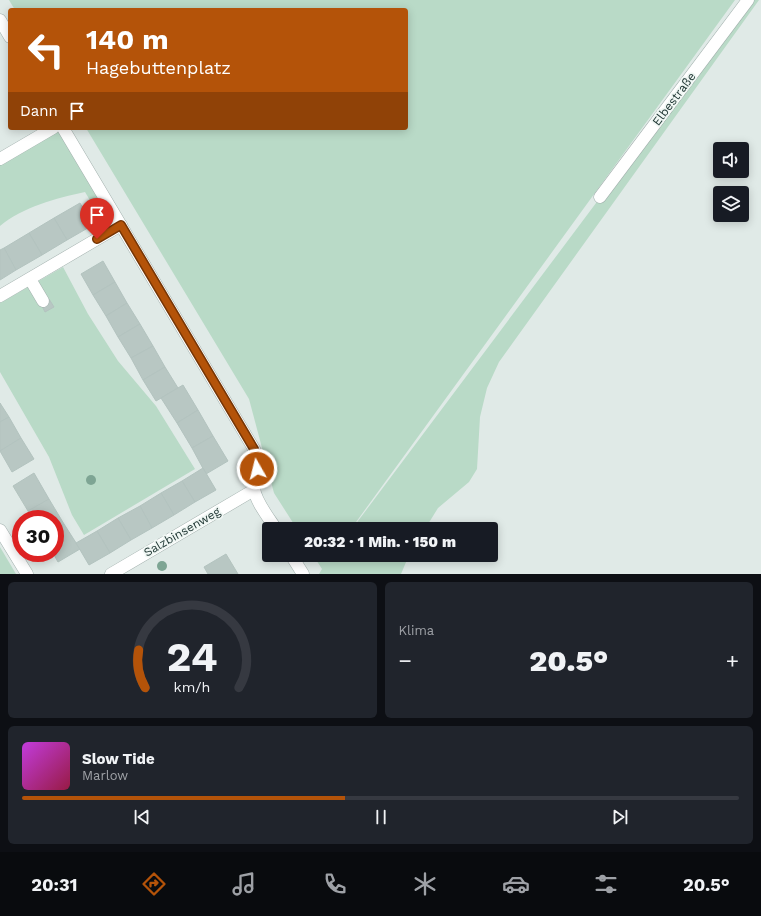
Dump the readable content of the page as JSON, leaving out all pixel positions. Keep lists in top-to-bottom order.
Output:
{
  "streets": {
    "street": ["Elbestraße", "Salzbinsenweg"]
  },
  "page": {
    "turn": ["140 m", "Hagebuttenplatz"],
    "then": "Dann",
    "limit": "30",
    "trip": "20:32 · 1 Min. · 150 m",
    "tile": "Klima",
    "heat": ["−", "20.5°", "+"],
    "song": ["Slow Tide", "Marlow"],
    "tabs": ["20:31", "20.5°"],
    "gauge": ["24", "km/h"]
  }
}
